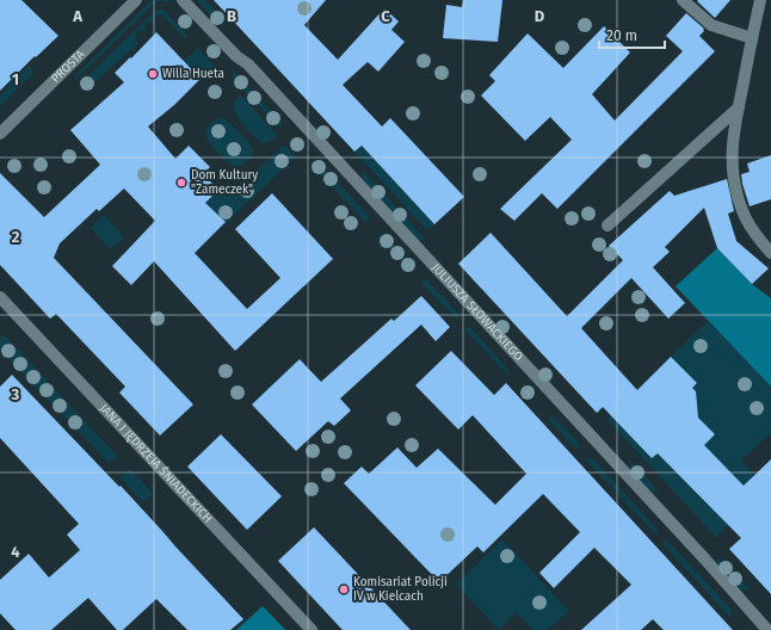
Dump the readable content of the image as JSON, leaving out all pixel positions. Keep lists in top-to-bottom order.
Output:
{
  "streets": {
    "street": ["PROSTA", "JULIUSZA SŁOWACKIEGO", "JANA I JĘDRZEJA ŚNIADECKICH"]
  },
  "places": ["Willa Hueta", "Dom Kultury \"Zameczek\"", "Komisariat Policji IV w Kielcach"],
  "scale_bar": "20 m",
  "grid": {
    "columns": [
      "A",
      "B",
      "C",
      "D"
    ],
    "rows": [
      "1",
      "2",
      "3",
      "4"
    ]
  }
}
